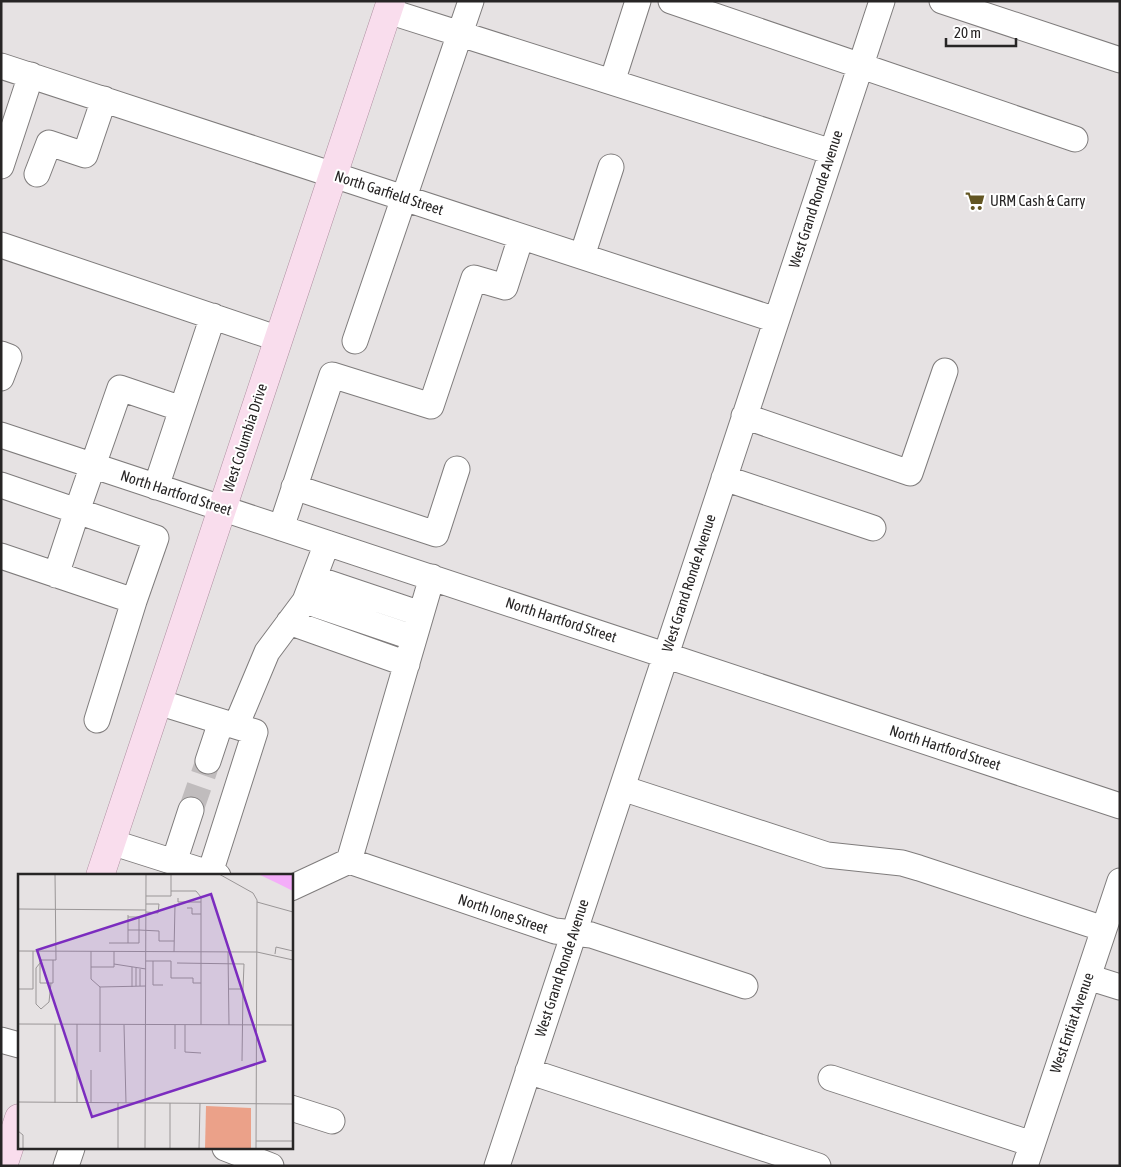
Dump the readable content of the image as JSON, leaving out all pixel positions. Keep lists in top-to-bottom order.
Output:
{
  "streets": {
    "main road": ["West Columbia Drive"],
    "street": [
      "North Garfield Street",
      "West Grand Ronde Avenue",
      "North Hartford Street",
      "North Ione Street",
      "West Entiat Avenue"
    ]
  },
  "crossings": [
    ["North Garfield Street", "West Grand Ronde Avenue"],
    ["North Garfield Street", "West Columbia Drive"],
    ["West Grand Ronde Avenue", "North Hartford Street"],
    ["West Grand Ronde Avenue", "North Ione Street"],
    ["West Columbia Drive", "North Hartford Street"]
  ],
  "places": {
    "supermarket": ["URM Cash & Carry"]
  },
  "scale_bar": "20 m"
}
